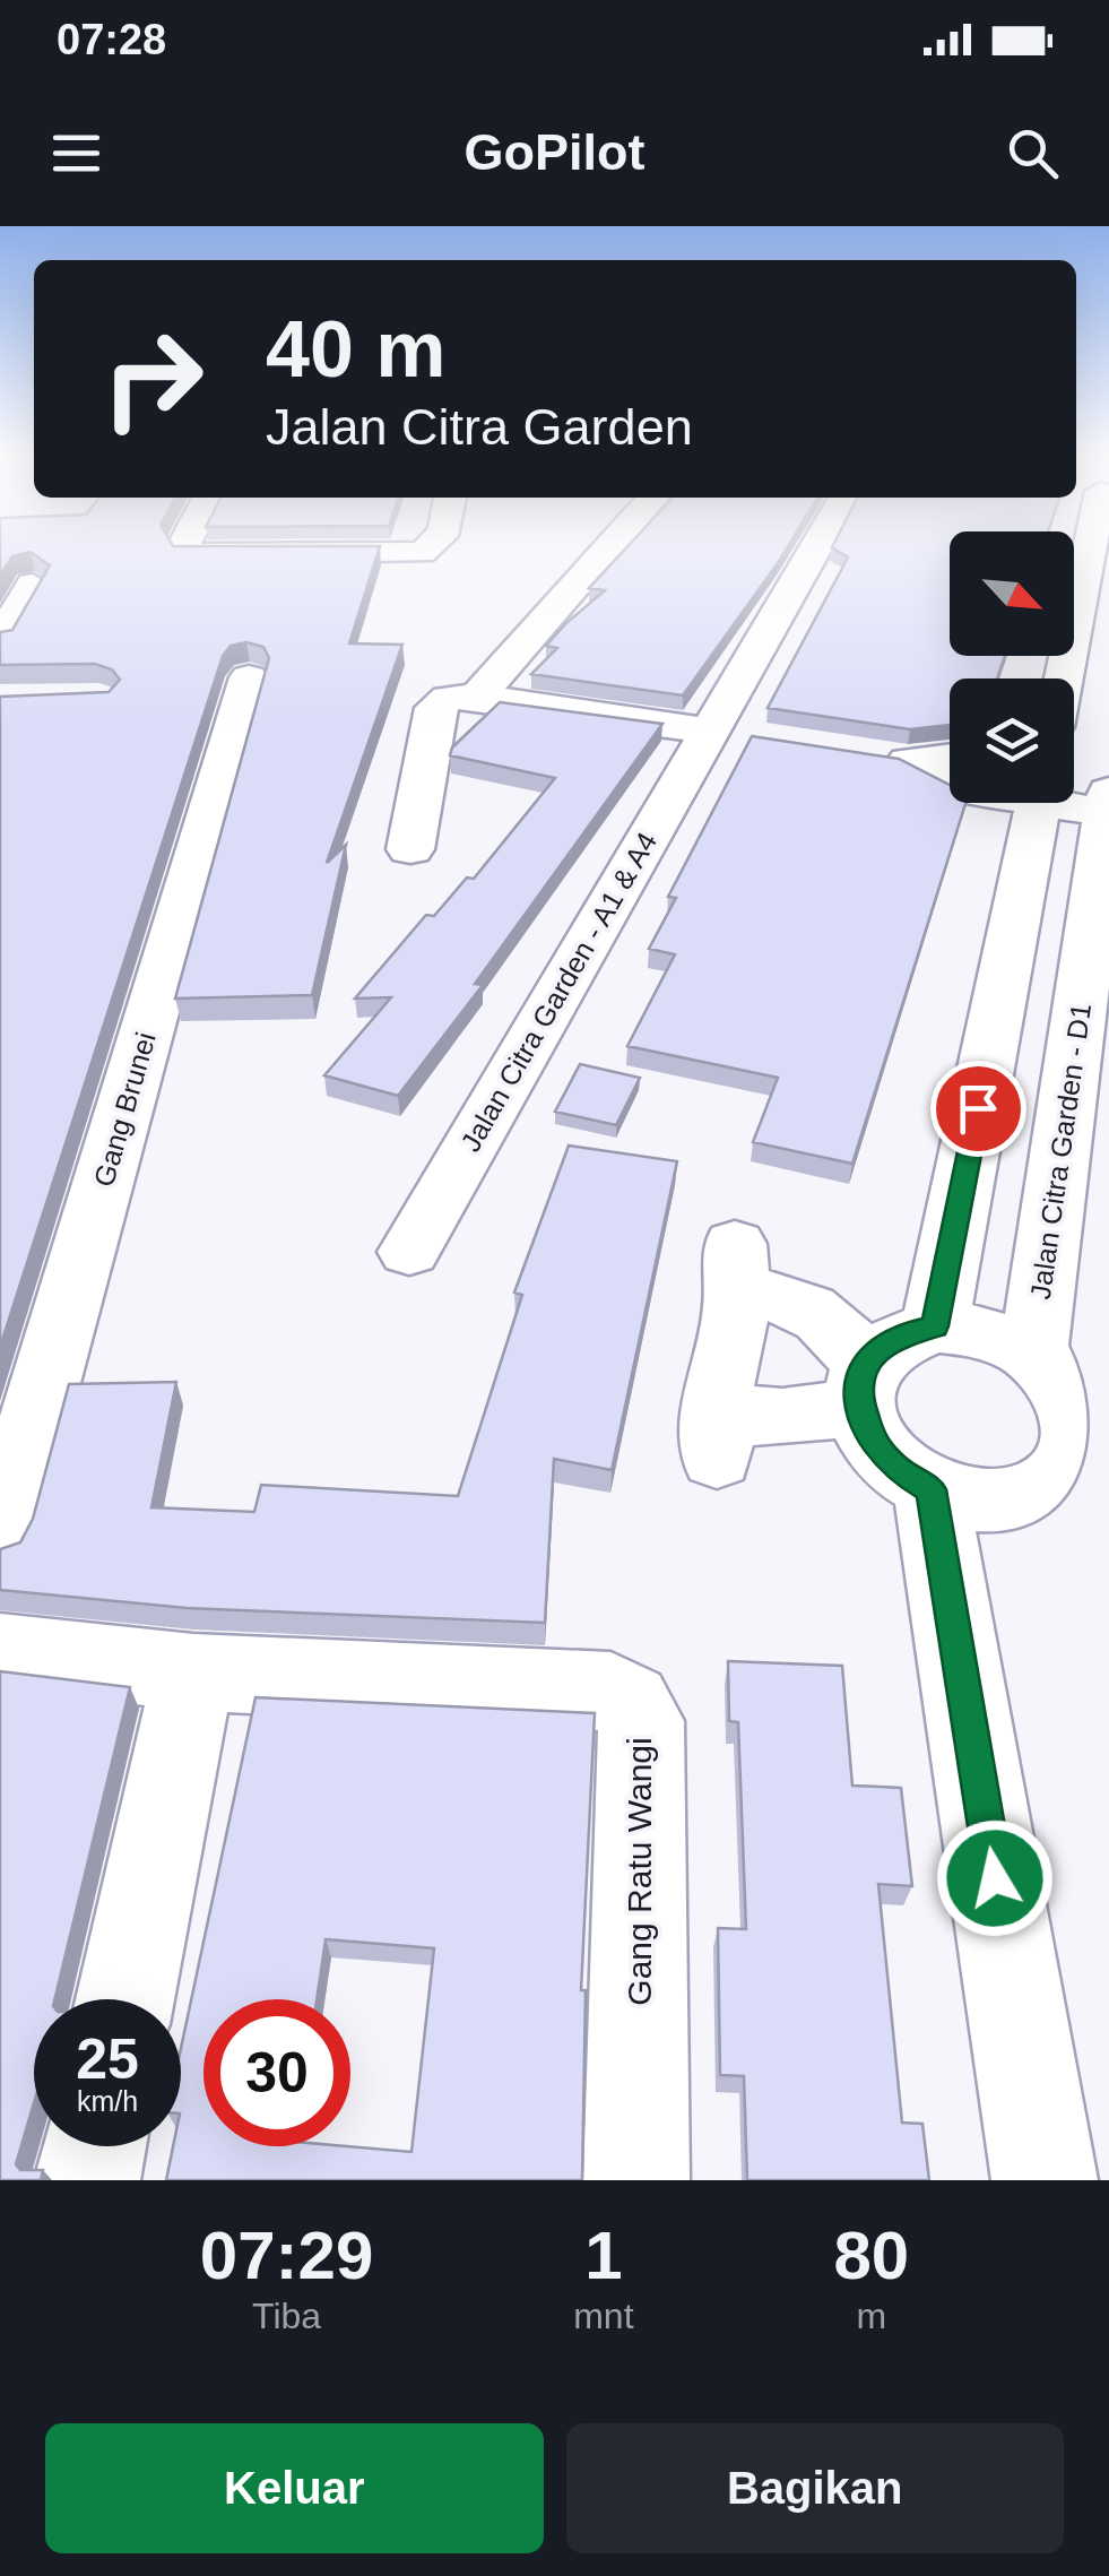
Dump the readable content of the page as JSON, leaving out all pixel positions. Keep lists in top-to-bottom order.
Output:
{
  "streets": {
    "street": [
      "Jalan Citra Garden - A1 & A4",
      "Gang Brunei",
      "Jalan Citra Garden - D1",
      "Gang Ratu Wangi"
    ]
  },
  "north": "bottom right",
  "page": {
    "status": "07:28",
    "header": "GoPilot",
    "turn": ["40 m", "Jalan Citra Garden"],
    "speed": "25 km/h",
    "limit": "30",
    "eta": [
      "07:29",
      "Tiba",
      "1",
      "mnt",
      "80",
      "m"
    ],
    "buttons": ["Keluar", "Bagikan"]
  }
}
